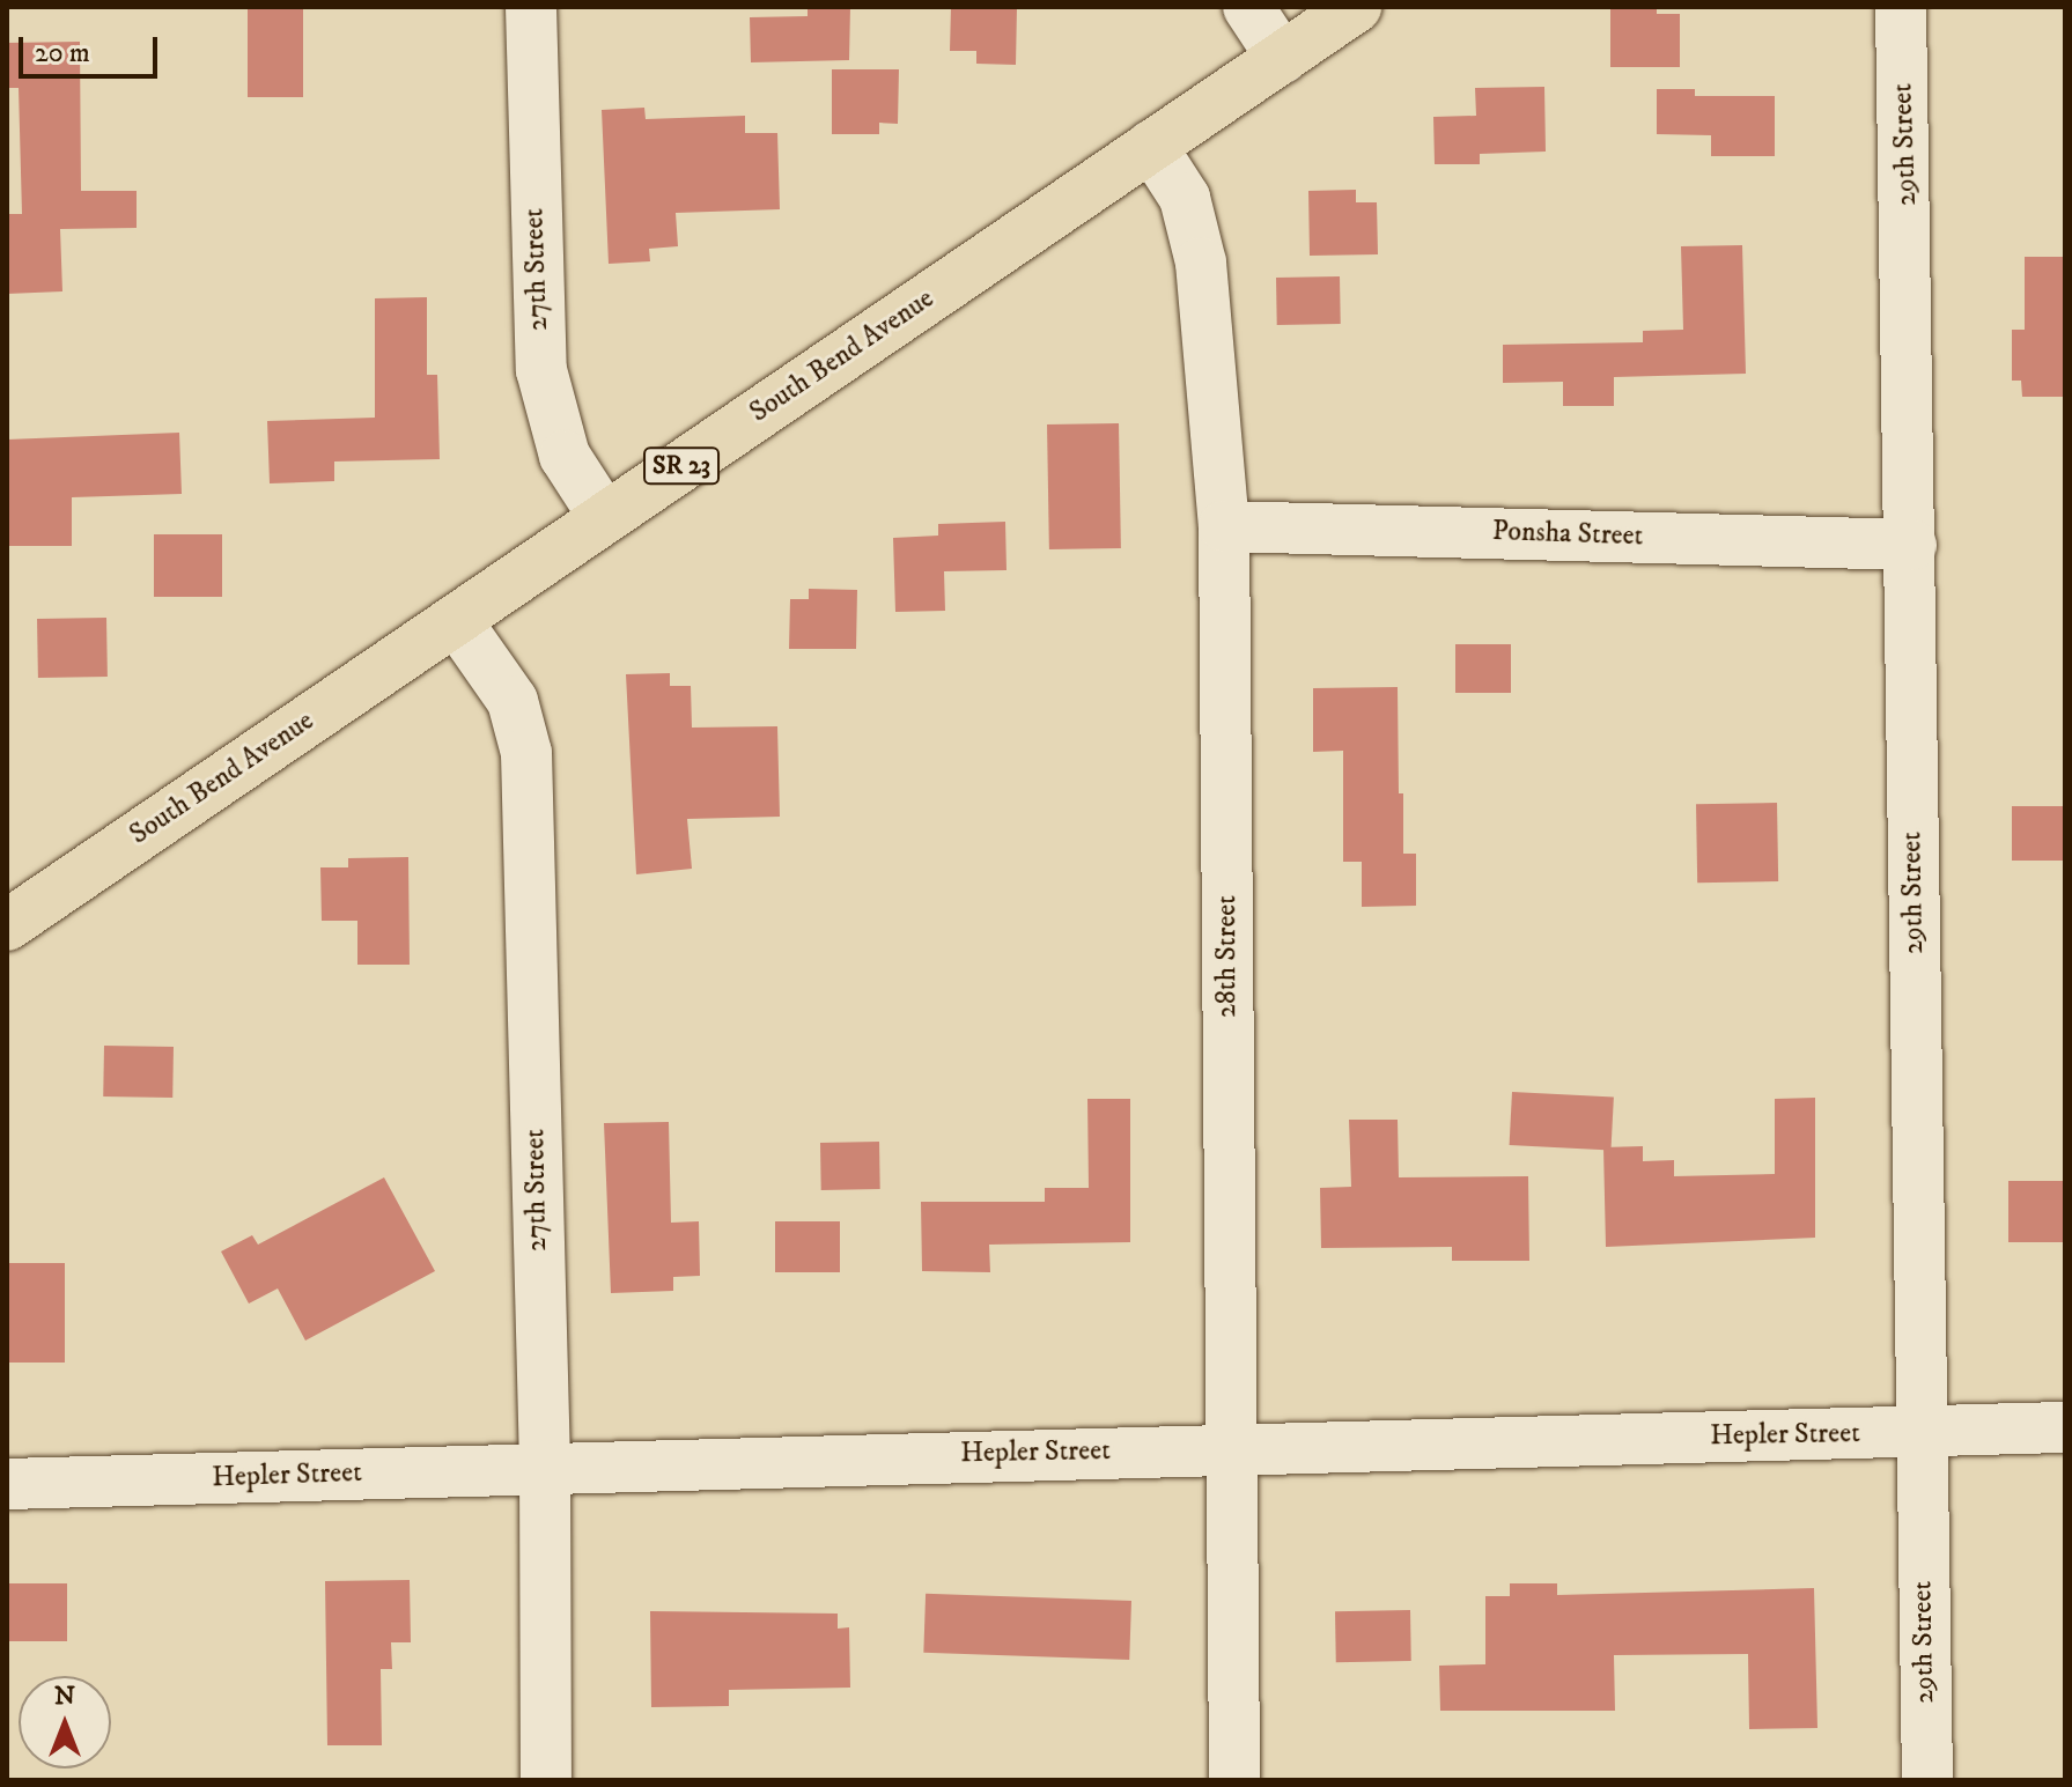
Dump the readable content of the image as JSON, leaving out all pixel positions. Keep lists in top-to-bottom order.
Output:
{
  "streets": {
    "main road": ["South Bend Avenue", "SR 23"],
    "street": [
      "29th Street",
      "27th Street",
      "Ponsha Street",
      "28th Street",
      "Hepler Street"
    ]
  },
  "crossings": [
    ["29th Street", "Ponsha Street"],
    ["29th Street", "Hepler Street"],
    ["27th Street", "South Bend Avenue"],
    ["27th Street", "Hepler Street"],
    ["South Bend Avenue", "28th Street"],
    ["Ponsha Street", "28th Street"],
    ["28th Street", "Hepler Street"]
  ],
  "scale_bar": "20 m",
  "north": "top"
}
